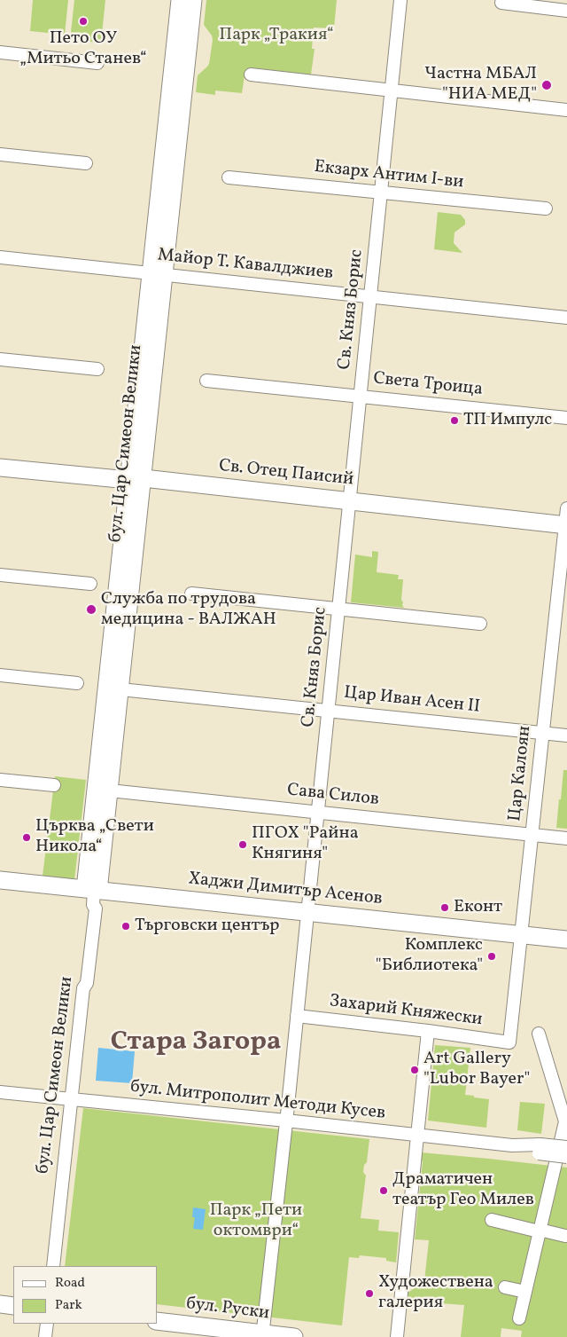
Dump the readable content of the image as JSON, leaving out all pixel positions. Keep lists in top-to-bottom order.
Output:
{
  "streets": {
    "street": [
      "Екзарх Антим I-ви",
      "Майор Т. Кавалджиев",
      "Св. Княз Борис",
      "Света Троица",
      "бул. Цар Симеон Велики",
      "Св. Отец Паисий",
      "Цар Иван Асен II",
      "Цар Калоян",
      "Сава Силов",
      "Хаджи Димитър Асенов",
      "Захарий Княжески",
      "бул. Митрополит Методи Кусев",
      "бул. Руски"
    ]
  },
  "crossings": [
    ["Екзарх Антим I-ви", "Св. Княз Борис"],
    ["Майор Т. Кавалджиев", "Св. Княз Борис"],
    ["Майор Т. Кавалджиев", "бул. Цар Симеон Велики"],
    ["Св. Княз Борис", "Света Троица"],
    ["Св. Княз Борис", "Св. Отец Паисий"],
    ["Св. Княз Борис", "Цар Иван Асен II"],
    ["Св. Княз Борис", "Сава Силов"],
    ["Св. Княз Борис", "Хаджи Димитър Асенов"],
    ["Св. Княз Борис", "Захарий Княжески"],
    ["Св. Княз Борис", "бул. Митрополит Методи Кусев"],
    ["Св. Княз Борис", "бул. Руски"],
    ["бул. Цар Симеон Велики", "Св. Отец Паисий"],
    ["бул. Цар Симеон Велики", "Цар Иван Асен II"],
    ["бул. Цар Симеон Велики", "Сава Силов"],
    ["бул. Цар Симеон Велики", "Хаджи Димитър Асенов"],
    ["бул. Цар Симеон Велики", "бул. Митрополит Методи Кусев"],
    ["Св. Отец Паисий", "Цар Калоян"],
    ["Цар Иван Асен II", "Цар Калоян"],
    ["Цар Калоян", "Сава Силов"],
    ["Цар Калоян", "Хаджи Димитър Асенов"],
    ["Цар Калоян", "Захарий Княжески"]
  ],
  "districts": ["Стара Загора"],
  "parks": ["Парк „Тракия“", "Парк „Пети октомври“"],
  "places": [
    "Пето ОУ „Митьо Станев“",
    "Частна МБАЛ \"НИА МЕД\"",
    "ТП Импулс",
    "Служба по трудова медицина - ВАЛЖАН",
    "Църква „Свети Никола“",
    "ПГОХ \"Райна Княгиня\"",
    "Еконт",
    "Търговски център",
    "Комплекс \"Библиотека\"",
    "Art Gallery \"Lubor Bayer\"",
    "Драматичен театър Гео Милев",
    "Художествена галерия"
  ],
  "legend": ["Road", "Park"]
}
